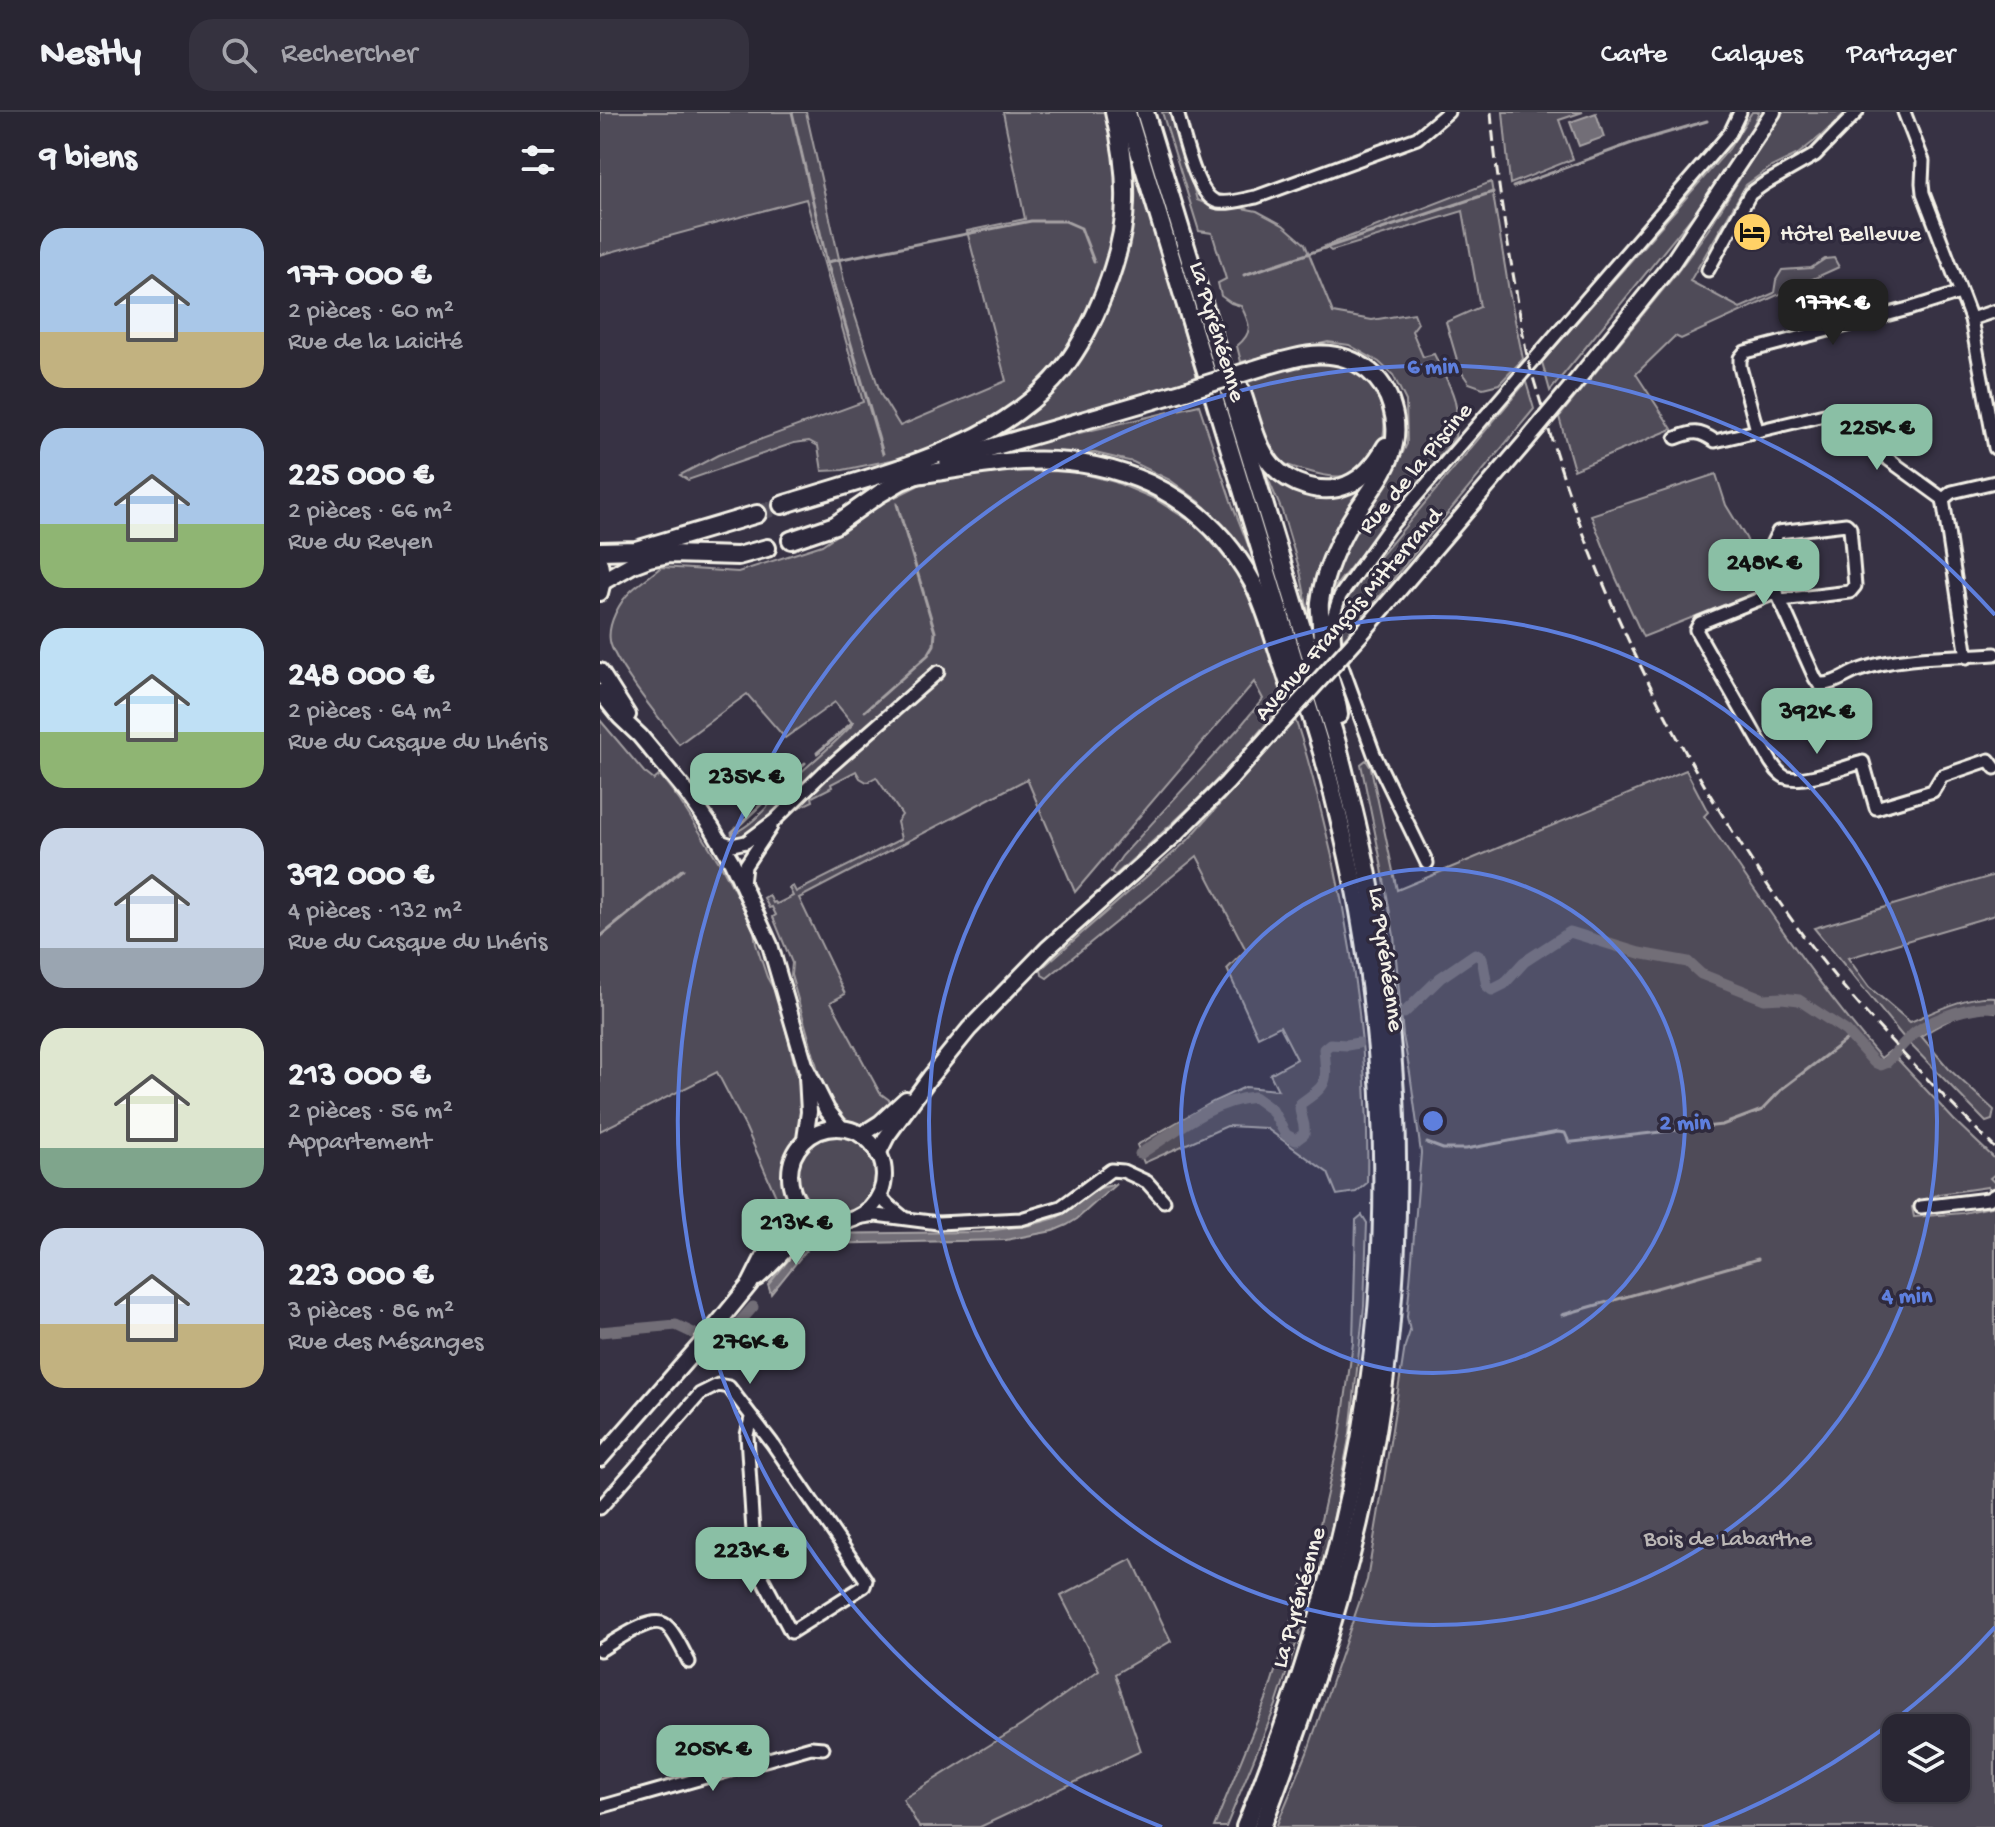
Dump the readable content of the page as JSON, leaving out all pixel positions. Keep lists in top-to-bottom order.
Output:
{
  "streets": {
    "highway": ["La Pyrénéenne"],
    "main road": ["Avenue François Mitterrand"],
    "street": ["Rue de la Piscine"]
  },
  "parks": ["Bois de Labarthe"],
  "places": {
    "hotel": ["Hôtel Bellevue"]
  },
  "page": {
    "header": "Nestly",
    "search": "Rechercher",
    "nav": ["Carte", "Calques", "Partager"],
    "heading": "9 biens",
    "list": [
      {
        "name": "177 000 €",
        "note": "2 pièces · 60 m² · Rue de la Laicité"
      },
      {
        "name": "225 000 €",
        "note": "2 pièces · 66 m² · Rue du Reyen"
      },
      {
        "name": "248 000 €",
        "note": "2 pièces · 64 m² · Rue du Casque du Lhéris"
      },
      {
        "name": "392 000 €",
        "note": "4 pièces · 132 m² · Rue du Casque du Lhéris"
      },
      {
        "name": "213 000 €",
        "note": "2 pièces · 56 m² · Appartement"
      },
      {
        "name": "223 000 €",
        "note": "3 pièces · 86 m² · Rue des Mésanges"
      }
    ],
    "price": [
      "177K €",
      "225K €",
      "248K €",
      "392K €",
      "235K €",
      "213K €",
      "276K €",
      "223K €",
      "205K €"
    ]
  },
  "rings": ["6 min", "2 min", "4 min"]
}
